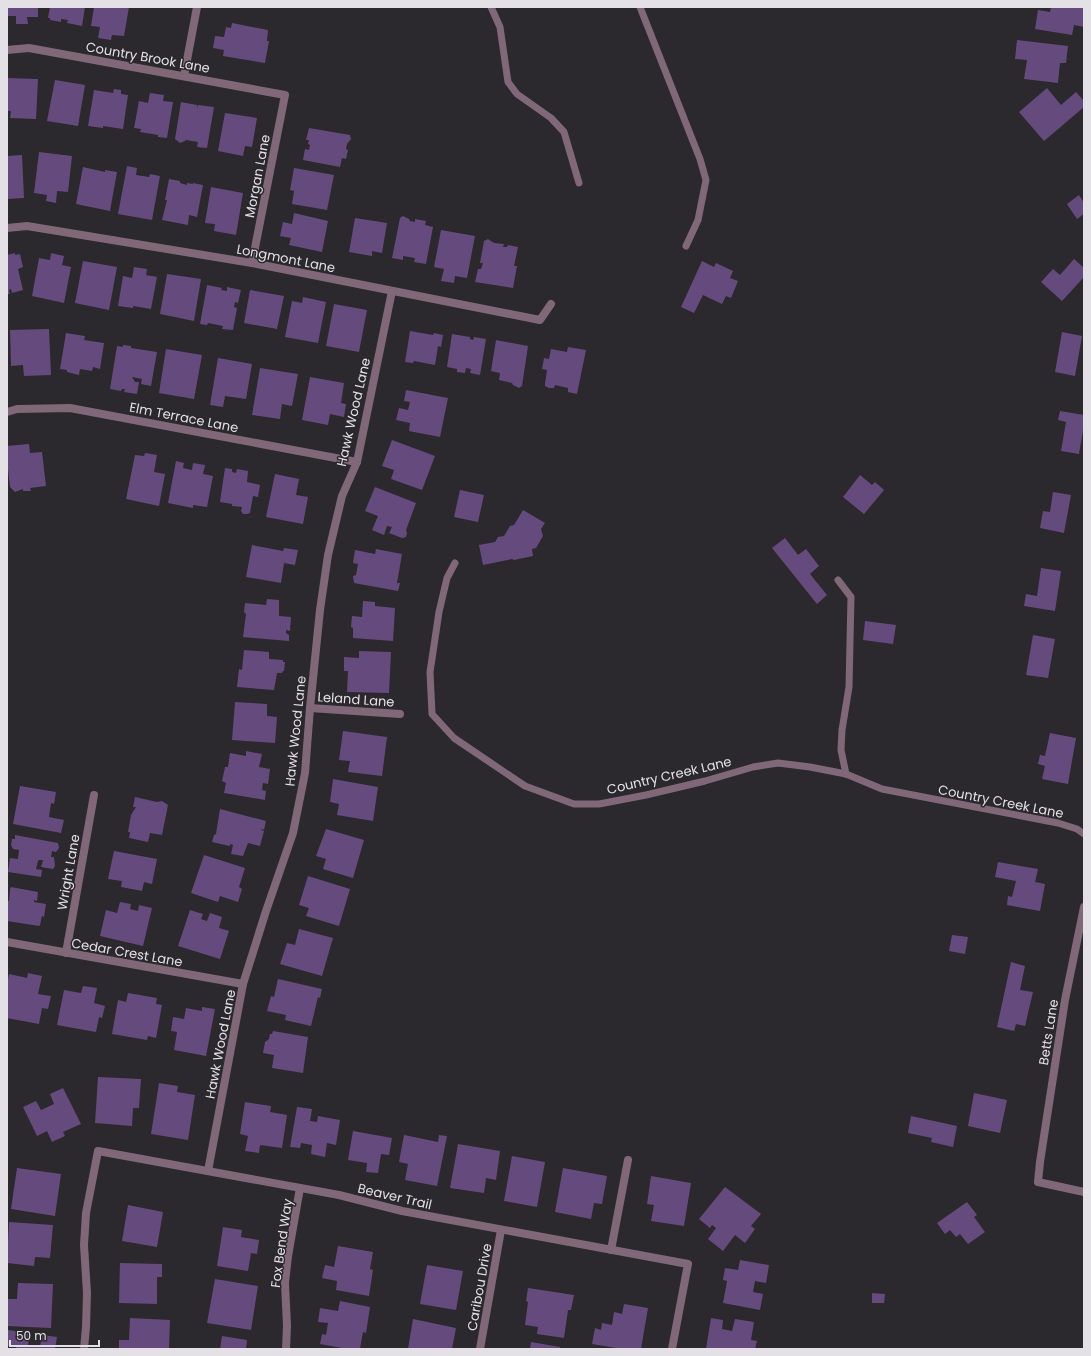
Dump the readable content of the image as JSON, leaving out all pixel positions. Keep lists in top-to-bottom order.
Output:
{
  "streets": {
    "street": [
      "Country Brook Lane",
      "Morgan Lane",
      "Longmont Lane",
      "Hawk Wood Lane",
      "Elm Terrace Lane",
      "Leland Lane",
      "Wright Lane",
      "Cedar Crest Lane",
      "Betts Lane",
      "Beaver Trail",
      "Fox Bend Way",
      "Caribou Drive"
    ],
    "lane": ["Country Creek Lane"]
  },
  "crossings": [
    ["Country Brook Lane", "Morgan Lane"],
    ["Morgan Lane", "Longmont Lane"],
    ["Longmont Lane", "Hawk Wood Lane"],
    ["Hawk Wood Lane", "Elm Terrace Lane"],
    ["Hawk Wood Lane", "Leland Lane"],
    ["Hawk Wood Lane", "Cedar Crest Lane"],
    ["Hawk Wood Lane", "Beaver Trail"],
    ["Wright Lane", "Cedar Crest Lane"],
    ["Beaver Trail", "Fox Bend Way"],
    ["Beaver Trail", "Caribou Drive"]
  ],
  "scale_bar": "50 m"
}
